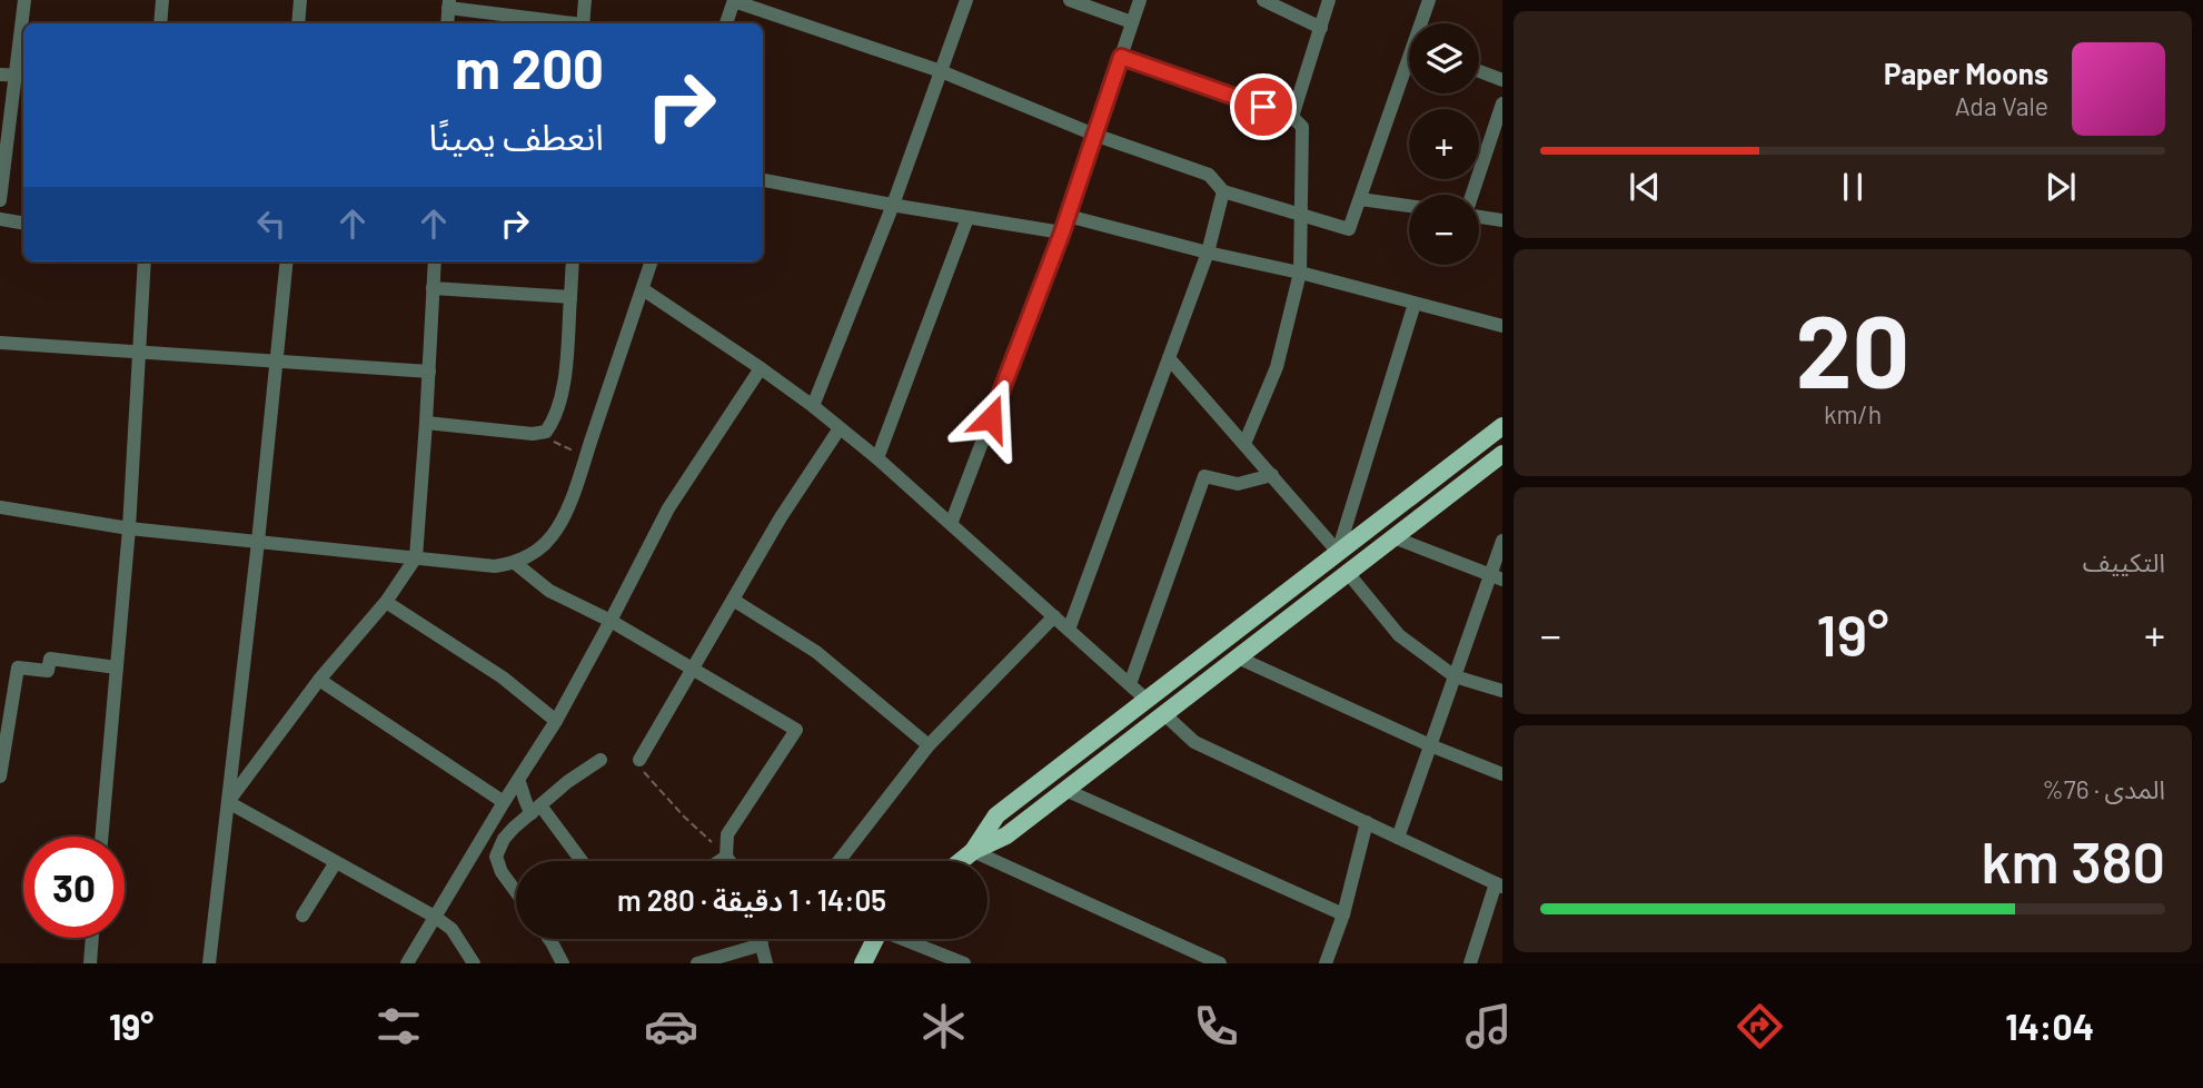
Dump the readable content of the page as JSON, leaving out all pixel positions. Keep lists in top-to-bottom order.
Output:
{
  "page": {
    "map_buttons": ["+", "−"],
    "turn": ["200 m", "انعطف يمينًا"],
    "song": ["Paper Moons", "Ada Vale"],
    "tile": [
      ["20", "km/h"],
      "التكييف",
      ["المدى · 76%", "380 km"]
    ],
    "heat": ["−", "19°", "+"],
    "limit": "30",
    "trip": "14:05 · 1 دقيقة · 280 m",
    "tabs": ["14:04", "19°"]
  }
}
